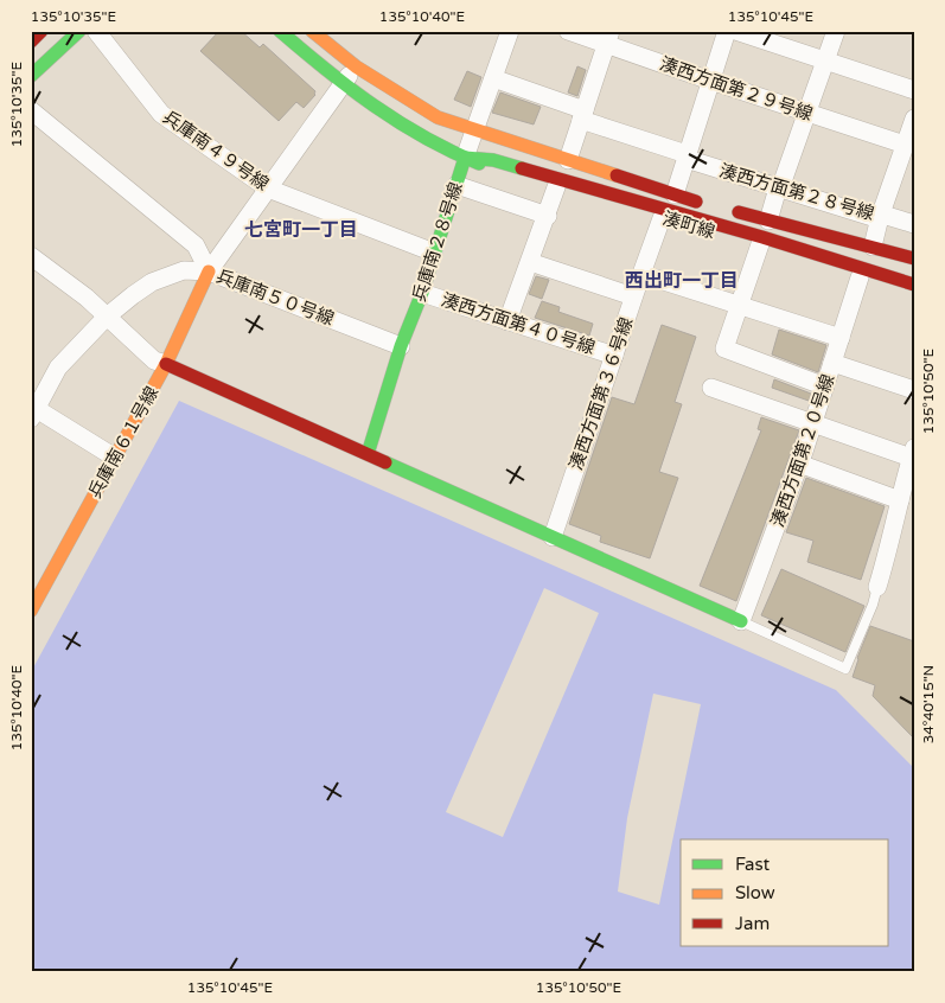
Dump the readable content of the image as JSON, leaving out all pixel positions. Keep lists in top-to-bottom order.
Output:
{
  "streets": {
    "street": [
      "湊西方面第２９号線",
      "兵庫南４９号線",
      "湊西方面第２８号線",
      "湊町線",
      "兵庫南２８号線",
      "兵庫南５０号線",
      "湊西方面第４０号線",
      "湊西方面第３６号線",
      "兵庫南６１号線",
      "湊西方面第２０号線"
    ]
  },
  "crossings": [
    ["兵庫南４９号線", "兵庫南２８号線"],
    ["湊西方面第２８号線", "兵庫南２８号線"],
    ["湊町線", "兵庫南２８号線"],
    ["湊町線", "湊西方面第３６号線"],
    ["湊町線", "湊西方面第２０号線"],
    ["兵庫南２８号線", "兵庫南５０号線"],
    ["兵庫南２８号線", "湊西方面第４０号線"],
    ["兵庫南５０号線", "兵庫南６１号線"],
    ["湊西方面第４０号線", "湊西方面第３６号線"]
  ],
  "districts": ["七宮町一丁目", "西出町一丁目"],
  "legend": ["Fast", "Slow", "Jam"],
  "coordinates": [
    "135°10'35\"E",
    "135°10'40\"E",
    "135°10'45\"E",
    "135°10'50\"E",
    "34°40'15\"N"
  ]
}
